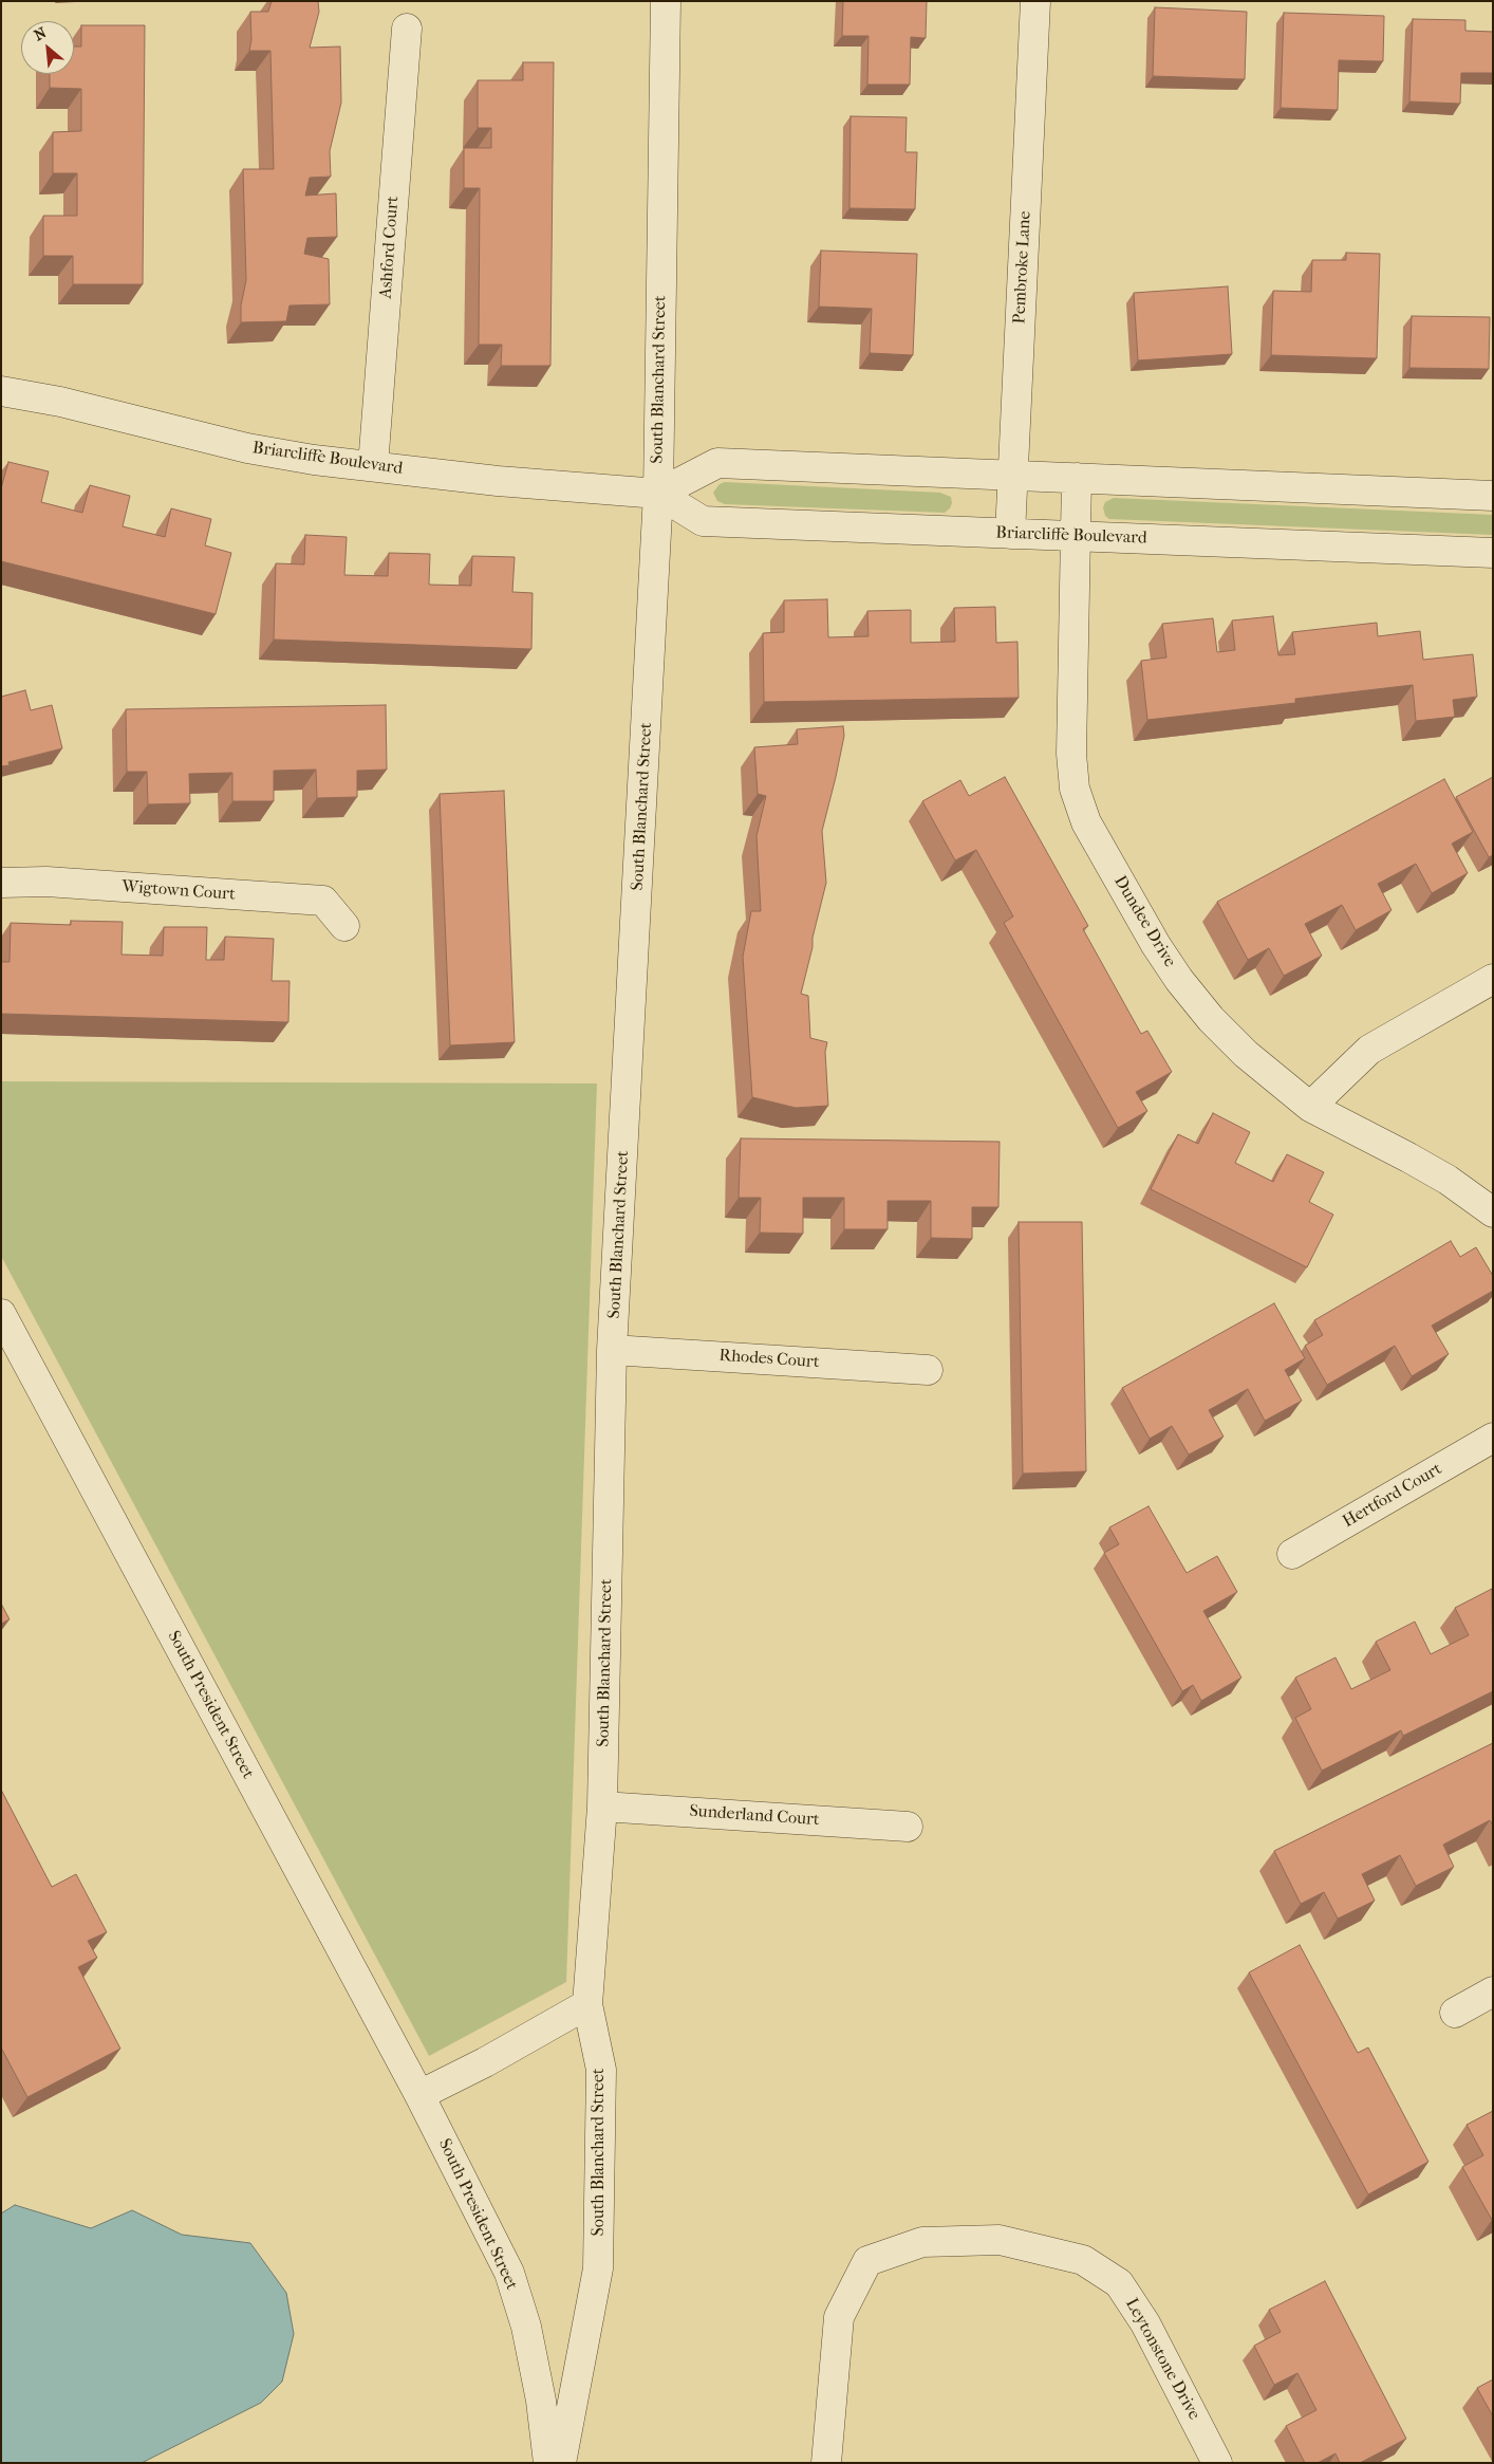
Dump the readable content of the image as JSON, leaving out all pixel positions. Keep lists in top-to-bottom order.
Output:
{
  "streets": {
    "street": [
      "Ashford Court",
      "Pembroke Lane",
      "South Blanchard Street",
      "Briarcliffe Boulevard",
      "Wigtown Court",
      "Dundee Drive",
      "Rhodes Court",
      "Hertford Court",
      "South President Street",
      "Sunderland Court",
      "Leytonstone Drive"
    ]
  },
  "crossings": [
    ["Ashford Court", "Briarcliffe Boulevard"],
    ["Pembroke Lane", "Briarcliffe Boulevard"],
    ["South Blanchard Street", "Briarcliffe Boulevard"],
    ["South Blanchard Street", "Rhodes Court"],
    ["South Blanchard Street", "Sunderland Court"],
    ["Briarcliffe Boulevard", "Dundee Drive"]
  ],
  "north": "top left"
}
